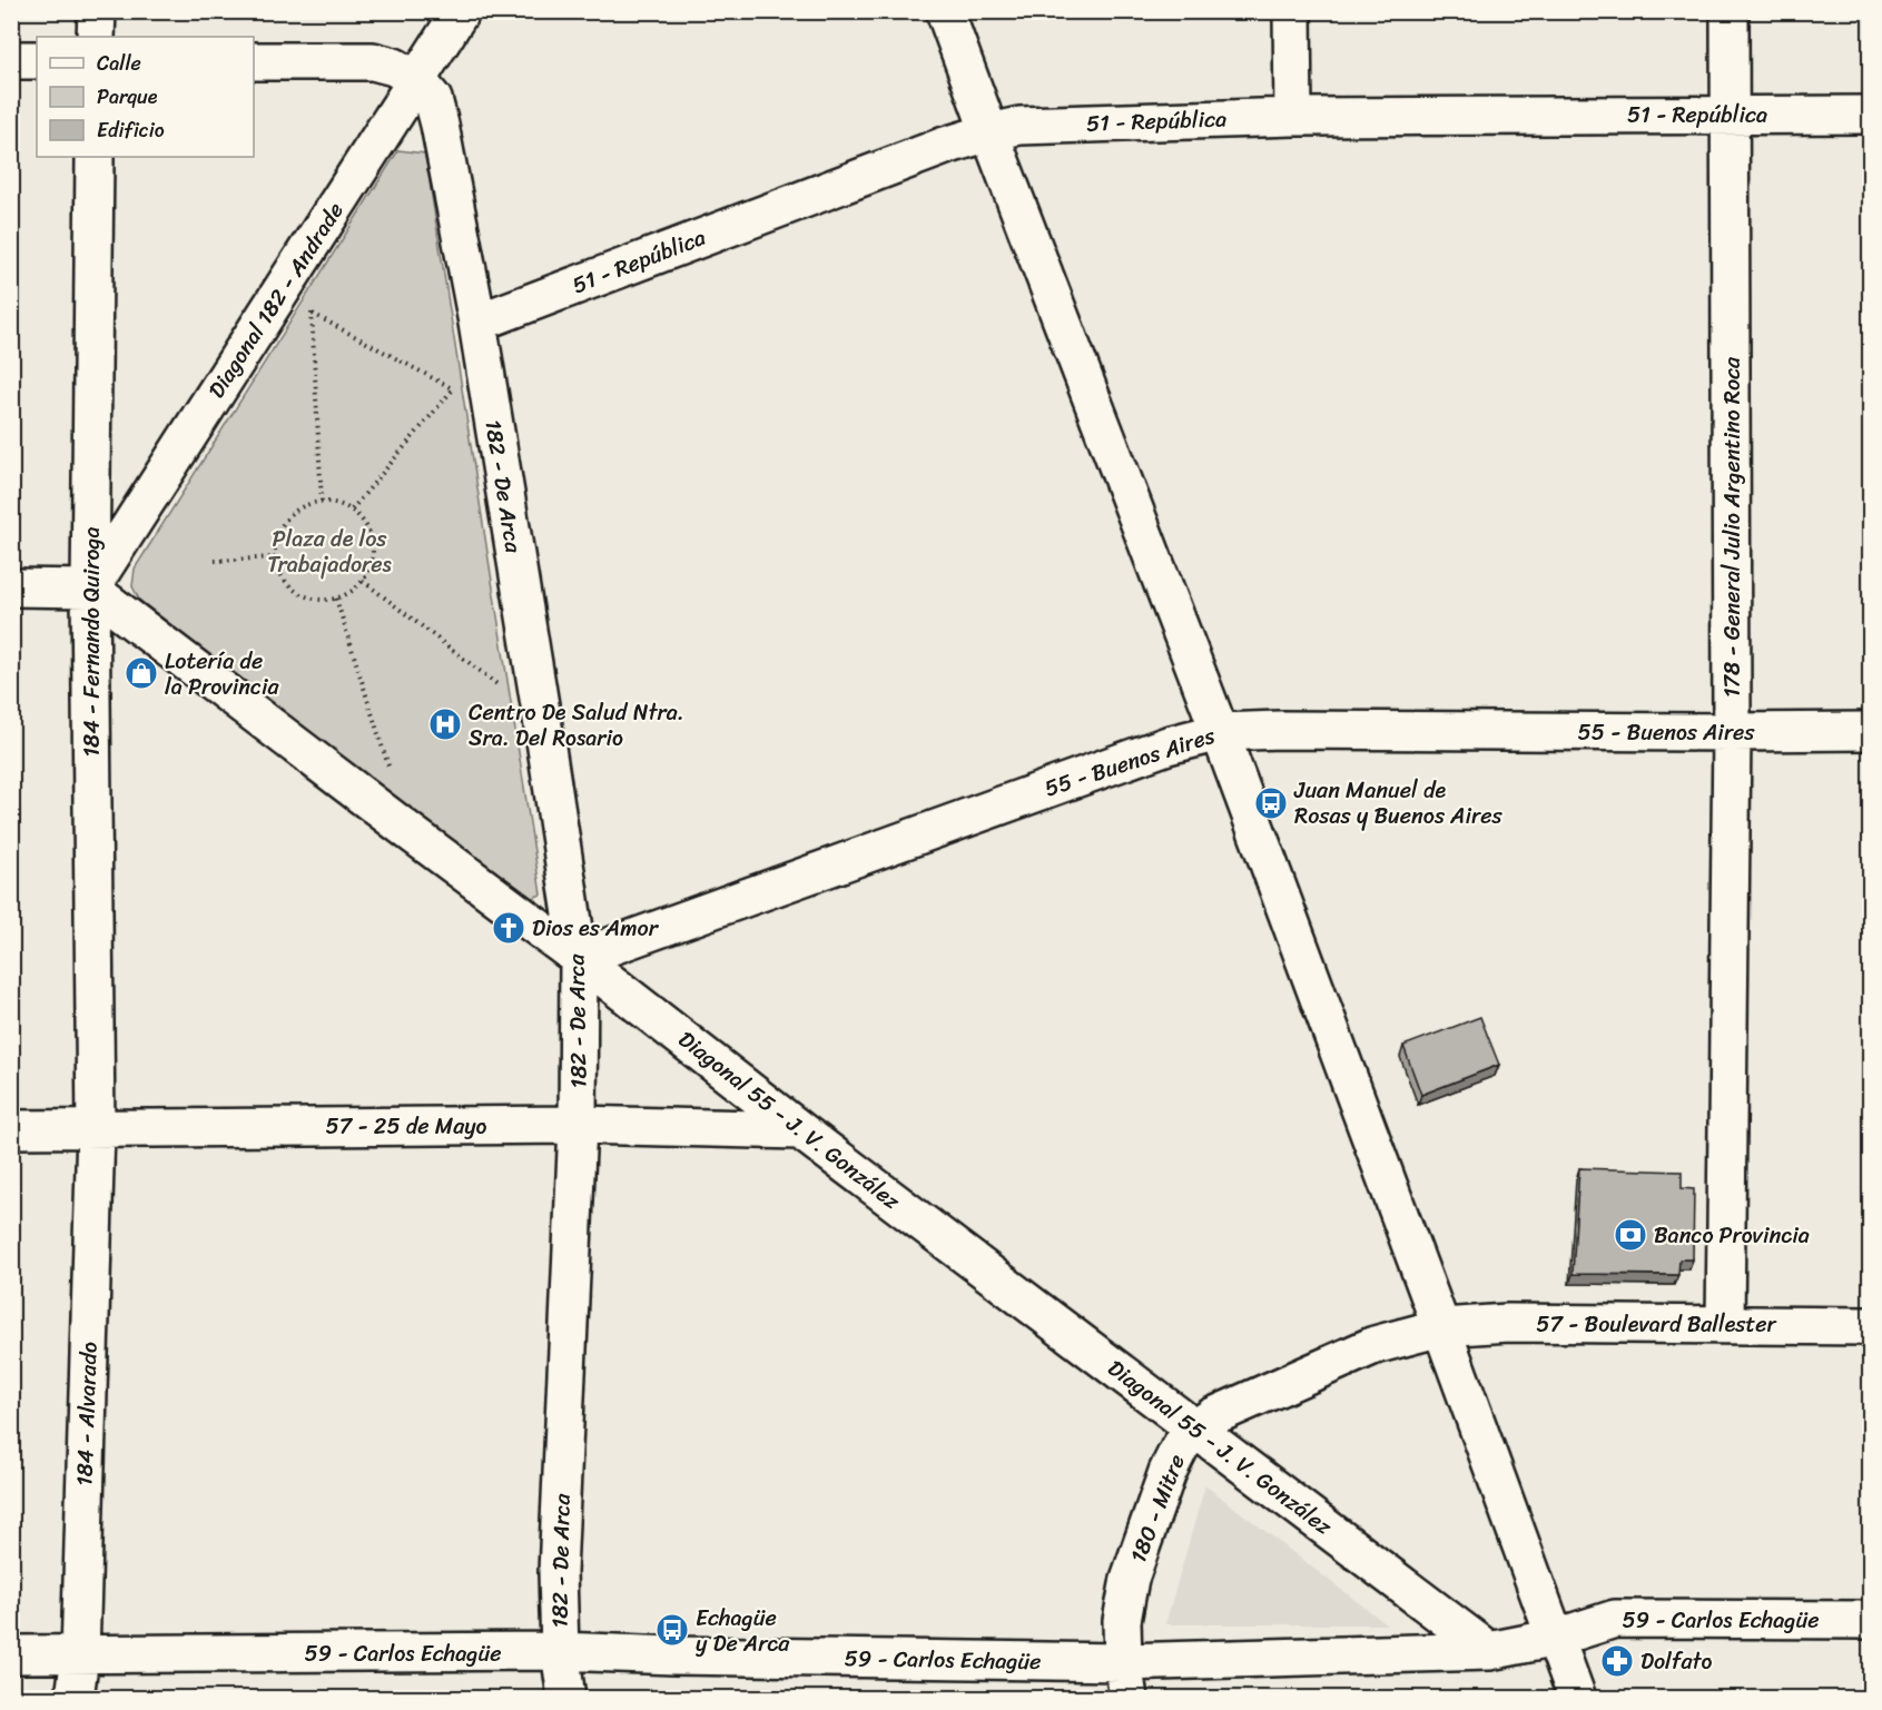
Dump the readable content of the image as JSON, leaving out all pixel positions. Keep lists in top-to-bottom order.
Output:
{
  "streets": {
    "street": [
      "51 - República",
      "Diagonal 182 - Andrade",
      "182 - De Arca",
      "178 - General Julio Argentino Roca",
      "184 - Fernando Quiroga",
      "55 - Buenos Aires",
      "Diagonal 55 - J. V. González",
      "57 - 25 de Mayo",
      "57 - Boulevard Ballester",
      "184 - Alvarado",
      "180 - Mitre",
      "59 - Carlos Echagüe"
    ]
  },
  "crossings": [
    ["51 - República", "182 - De Arca"],
    ["51 - República", "178 - General Julio Argentino Roca"],
    ["Diagonal 182 - Andrade", "182 - De Arca"],
    ["Diagonal 182 - Andrade", "184 - Fernando Quiroga"],
    ["Diagonal 182 - Andrade", "Diagonal 55 - J. V. González"],
    ["182 - De Arca", "55 - Buenos Aires"],
    ["182 - De Arca", "Diagonal 55 - J. V. González"],
    ["182 - De Arca", "57 - 25 de Mayo"],
    ["182 - De Arca", "59 - Carlos Echagüe"],
    ["178 - General Julio Argentino Roca", "55 - Buenos Aires"],
    ["178 - General Julio Argentino Roca", "57 - Boulevard Ballester"],
    ["184 - Fernando Quiroga", "Diagonal 55 - J. V. González"],
    ["184 - Fernando Quiroga", "57 - 25 de Mayo"],
    ["184 - Fernando Quiroga", "184 - Alvarado"],
    ["55 - Buenos Aires", "Diagonal 55 - J. V. González"],
    ["Diagonal 55 - J. V. González", "57 - 25 de Mayo"],
    ["Diagonal 55 - J. V. González", "180 - Mitre"],
    ["Diagonal 55 - J. V. González", "59 - Carlos Echagüe"],
    ["57 - 25 de Mayo", "184 - Alvarado"],
    ["57 - Boulevard Ballester", "180 - Mitre"],
    ["184 - Alvarado", "59 - Carlos Echagüe"],
    ["180 - Mitre", "59 - Carlos Echagüe"]
  ],
  "parks": ["Plaza de los Trabajadores"],
  "places": {
    "shop": ["Lotería de la Provincia"],
    "hospital": ["Centro De Salud Ntra. Sra. Del Rosario"],
    "bus stop": ["Juan Manuel de Rosas y Buenos Aires", "Echagüe y De Arca"],
    "church": ["Dios es Amor"],
    "bank": ["Banco Provincia"],
    "pharmacy": ["Dolfato"]
  },
  "legend": ["Calle", "Parque", "Edificio"]
}
